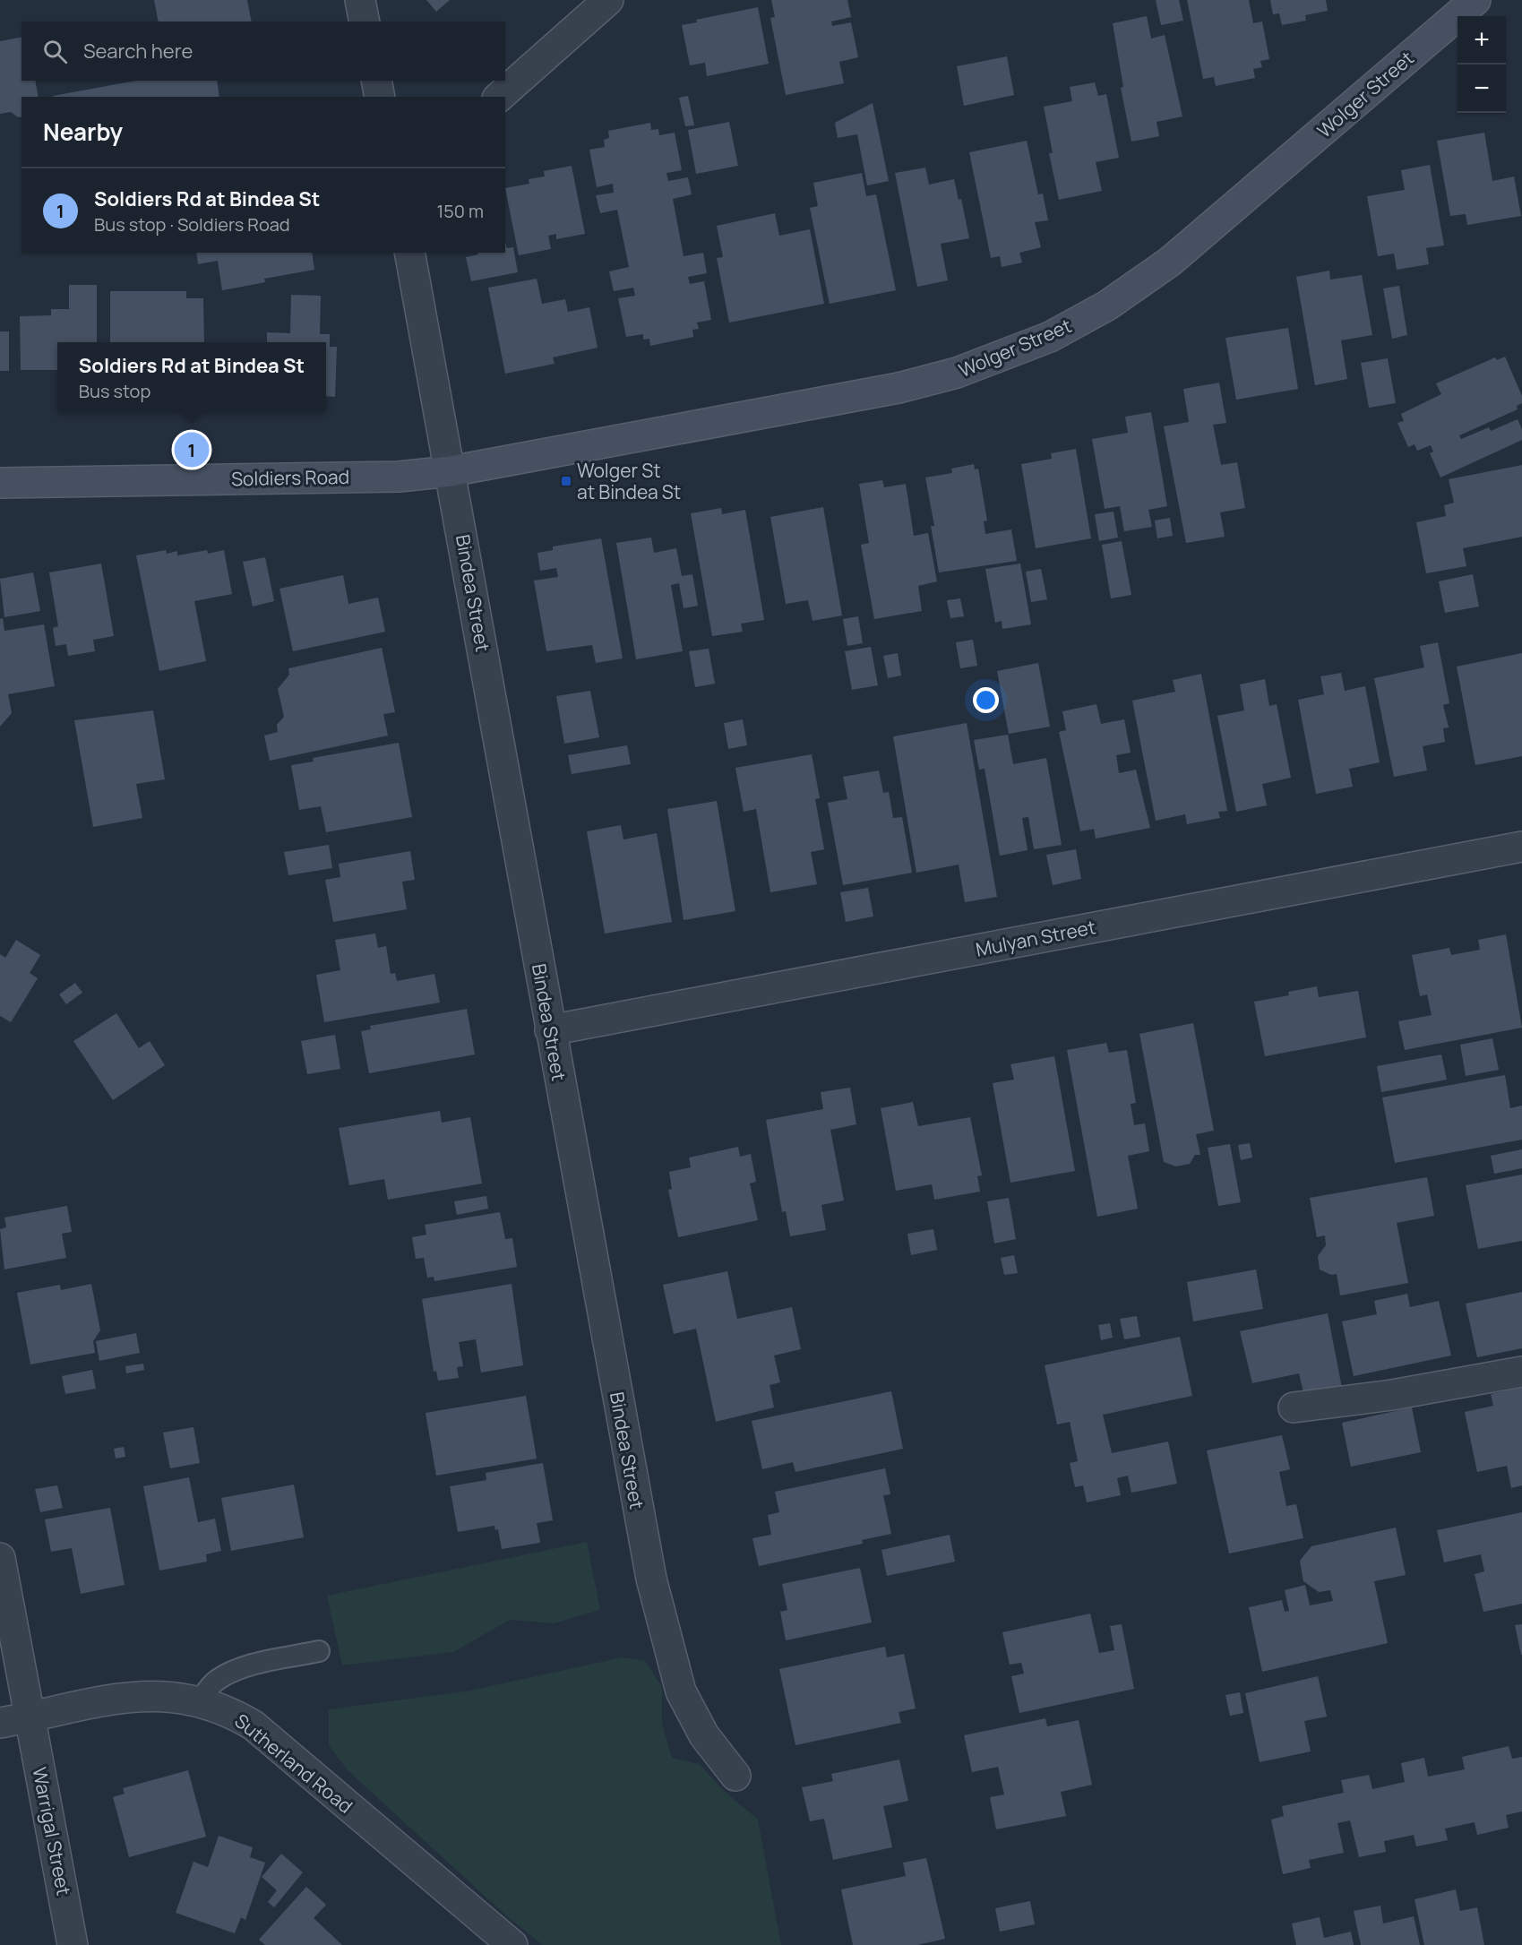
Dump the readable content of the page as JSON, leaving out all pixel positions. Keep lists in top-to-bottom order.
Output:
{
  "streets": {
    "street": [
      "Wolger Street",
      "Soldiers Road",
      "Bindea Street",
      "Mulyan Street",
      "Sutherland Road",
      "Warrigal Street"
    ]
  },
  "crossings": [
    ["Wolger Street", "Soldiers Road"],
    ["Wolger Street", "Bindea Street"],
    ["Soldiers Road", "Bindea Street"],
    ["Bindea Street", "Mulyan Street"],
    ["Sutherland Road", "Warrigal Street"]
  ],
  "places": {
    "transit": ["Wolger St at Bindea St"]
  },
  "page": {
    "map_buttons": ["+", "−"],
    "search": "Search here",
    "heading": "Nearby",
    "list": [
      {
        "mark": "1",
        "name": "Soldiers Rd at Bindea St",
        "note": "Bus stop · Soldiers Road",
        "value": "150 m"
      }
    ],
    "popup": ["Soldiers Rd at Bindea St", "Bus stop"],
    "pins": "1"
  }
}
